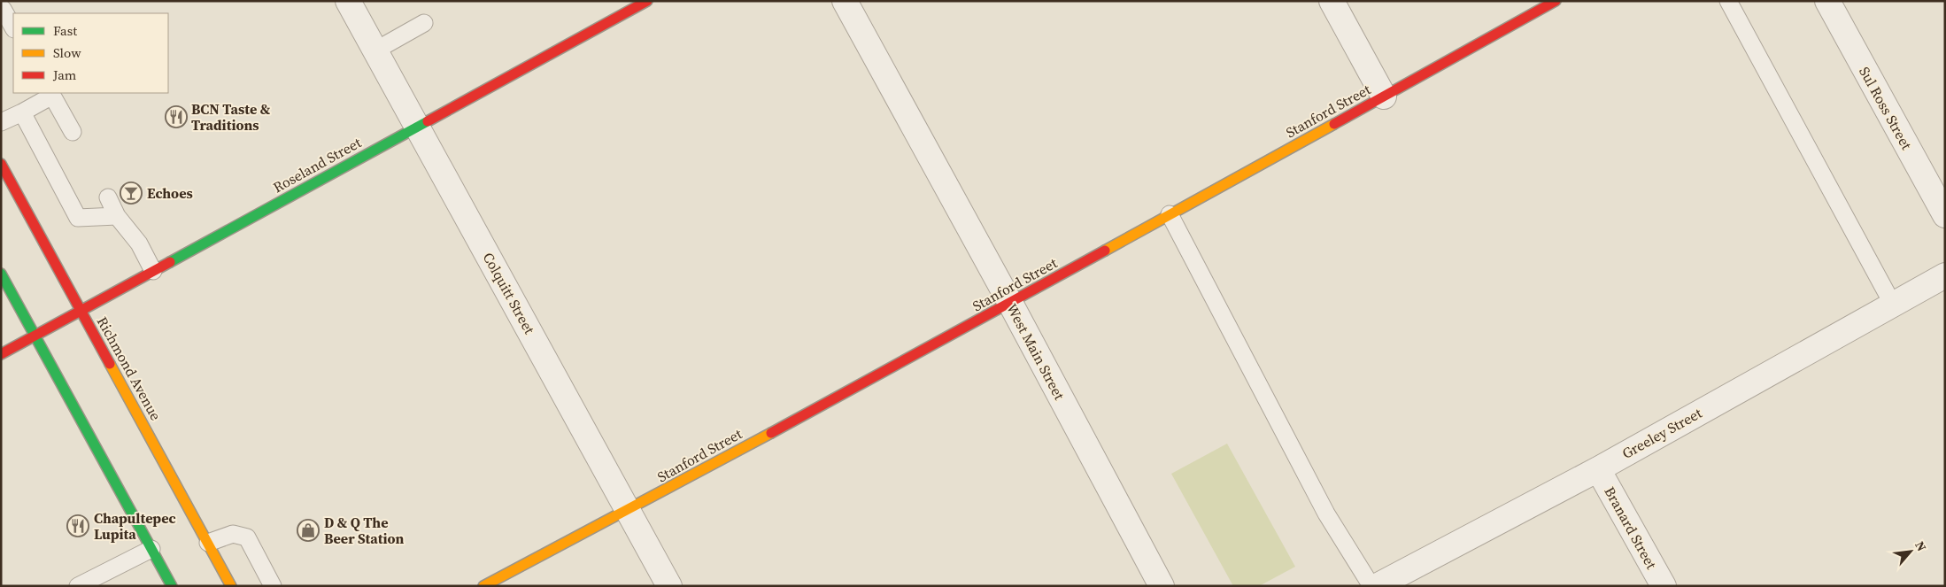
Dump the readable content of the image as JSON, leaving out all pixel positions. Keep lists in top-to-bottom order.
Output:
{
  "streets": {
    "street": [
      "Sul Ross Street",
      "Stanford Street",
      "Roseland Street",
      "Colquitt Street",
      "West Main Street",
      "Richmond Avenue",
      "Greeley Street",
      "Branard Street"
    ]
  },
  "crossings": [
    ["Stanford Street", "Colquitt Street"],
    ["Stanford Street", "West Main Street"],
    ["Roseland Street", "Colquitt Street"],
    ["Roseland Street", "Richmond Avenue"],
    ["Greeley Street", "Branard Street"]
  ],
  "places": {
    "restaurant": ["BCN Taste & Traditions", "Chapultepec Lupita"],
    "bar": ["Echoes"],
    "shop": ["D & Q The Beer Station"]
  },
  "legend": ["Fast", "Slow", "Jam"],
  "north": "top right"
}
